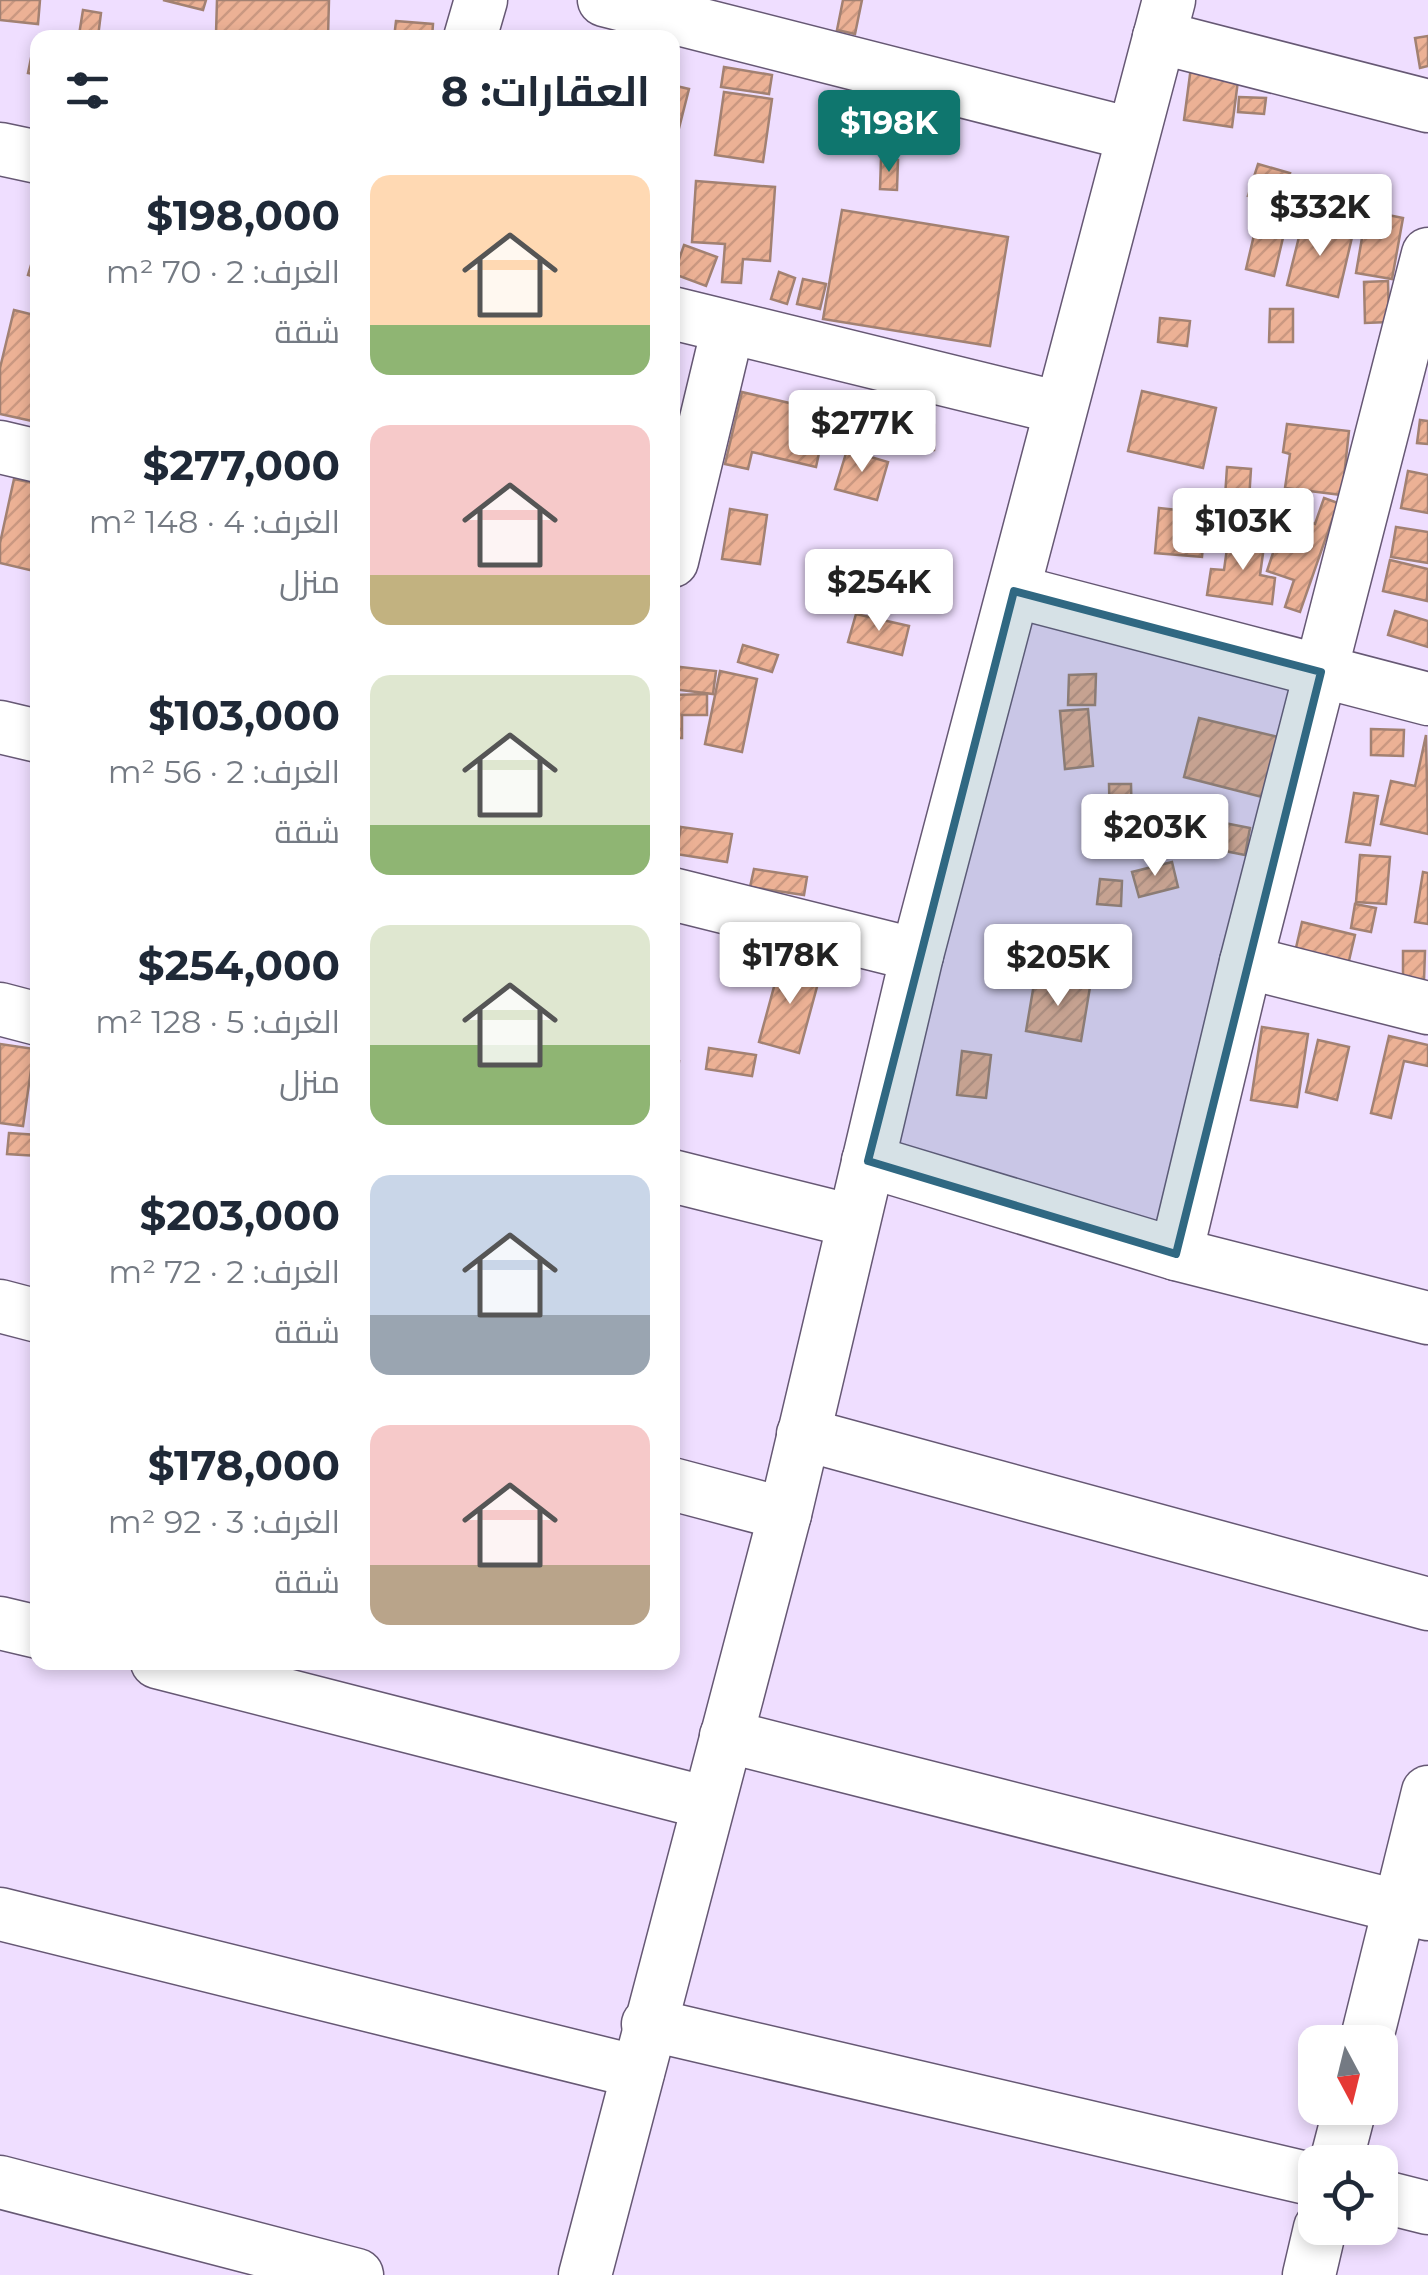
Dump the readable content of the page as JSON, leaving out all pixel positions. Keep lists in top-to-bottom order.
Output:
{
  "north": "bottom",
  "page": {
    "heading": "العقارات: 8",
    "price": [
      "$198K",
      "$332K",
      "$277K",
      "$103K",
      "$254K",
      "$203K",
      "$178K",
      "$205K"
    ],
    "list": [
      {
        "name": "$198,000",
        "note": "الغرف: 2 · 70 m² · شقة"
      },
      {
        "name": "$277,000",
        "note": "الغرف: 4 · 148 m² · منزل"
      },
      {
        "name": "$103,000",
        "note": "الغرف: 2 · 56 m² · شقة"
      },
      {
        "name": "$254,000",
        "note": "الغرف: 5 · 128 m² · منزل"
      },
      {
        "name": "$203,000",
        "note": "الغرف: 2 · 72 m² · شقة"
      },
      {
        "name": "$178,000",
        "note": "الغرف: 3 · 92 m² · شقة"
      }
    ]
  }
}
